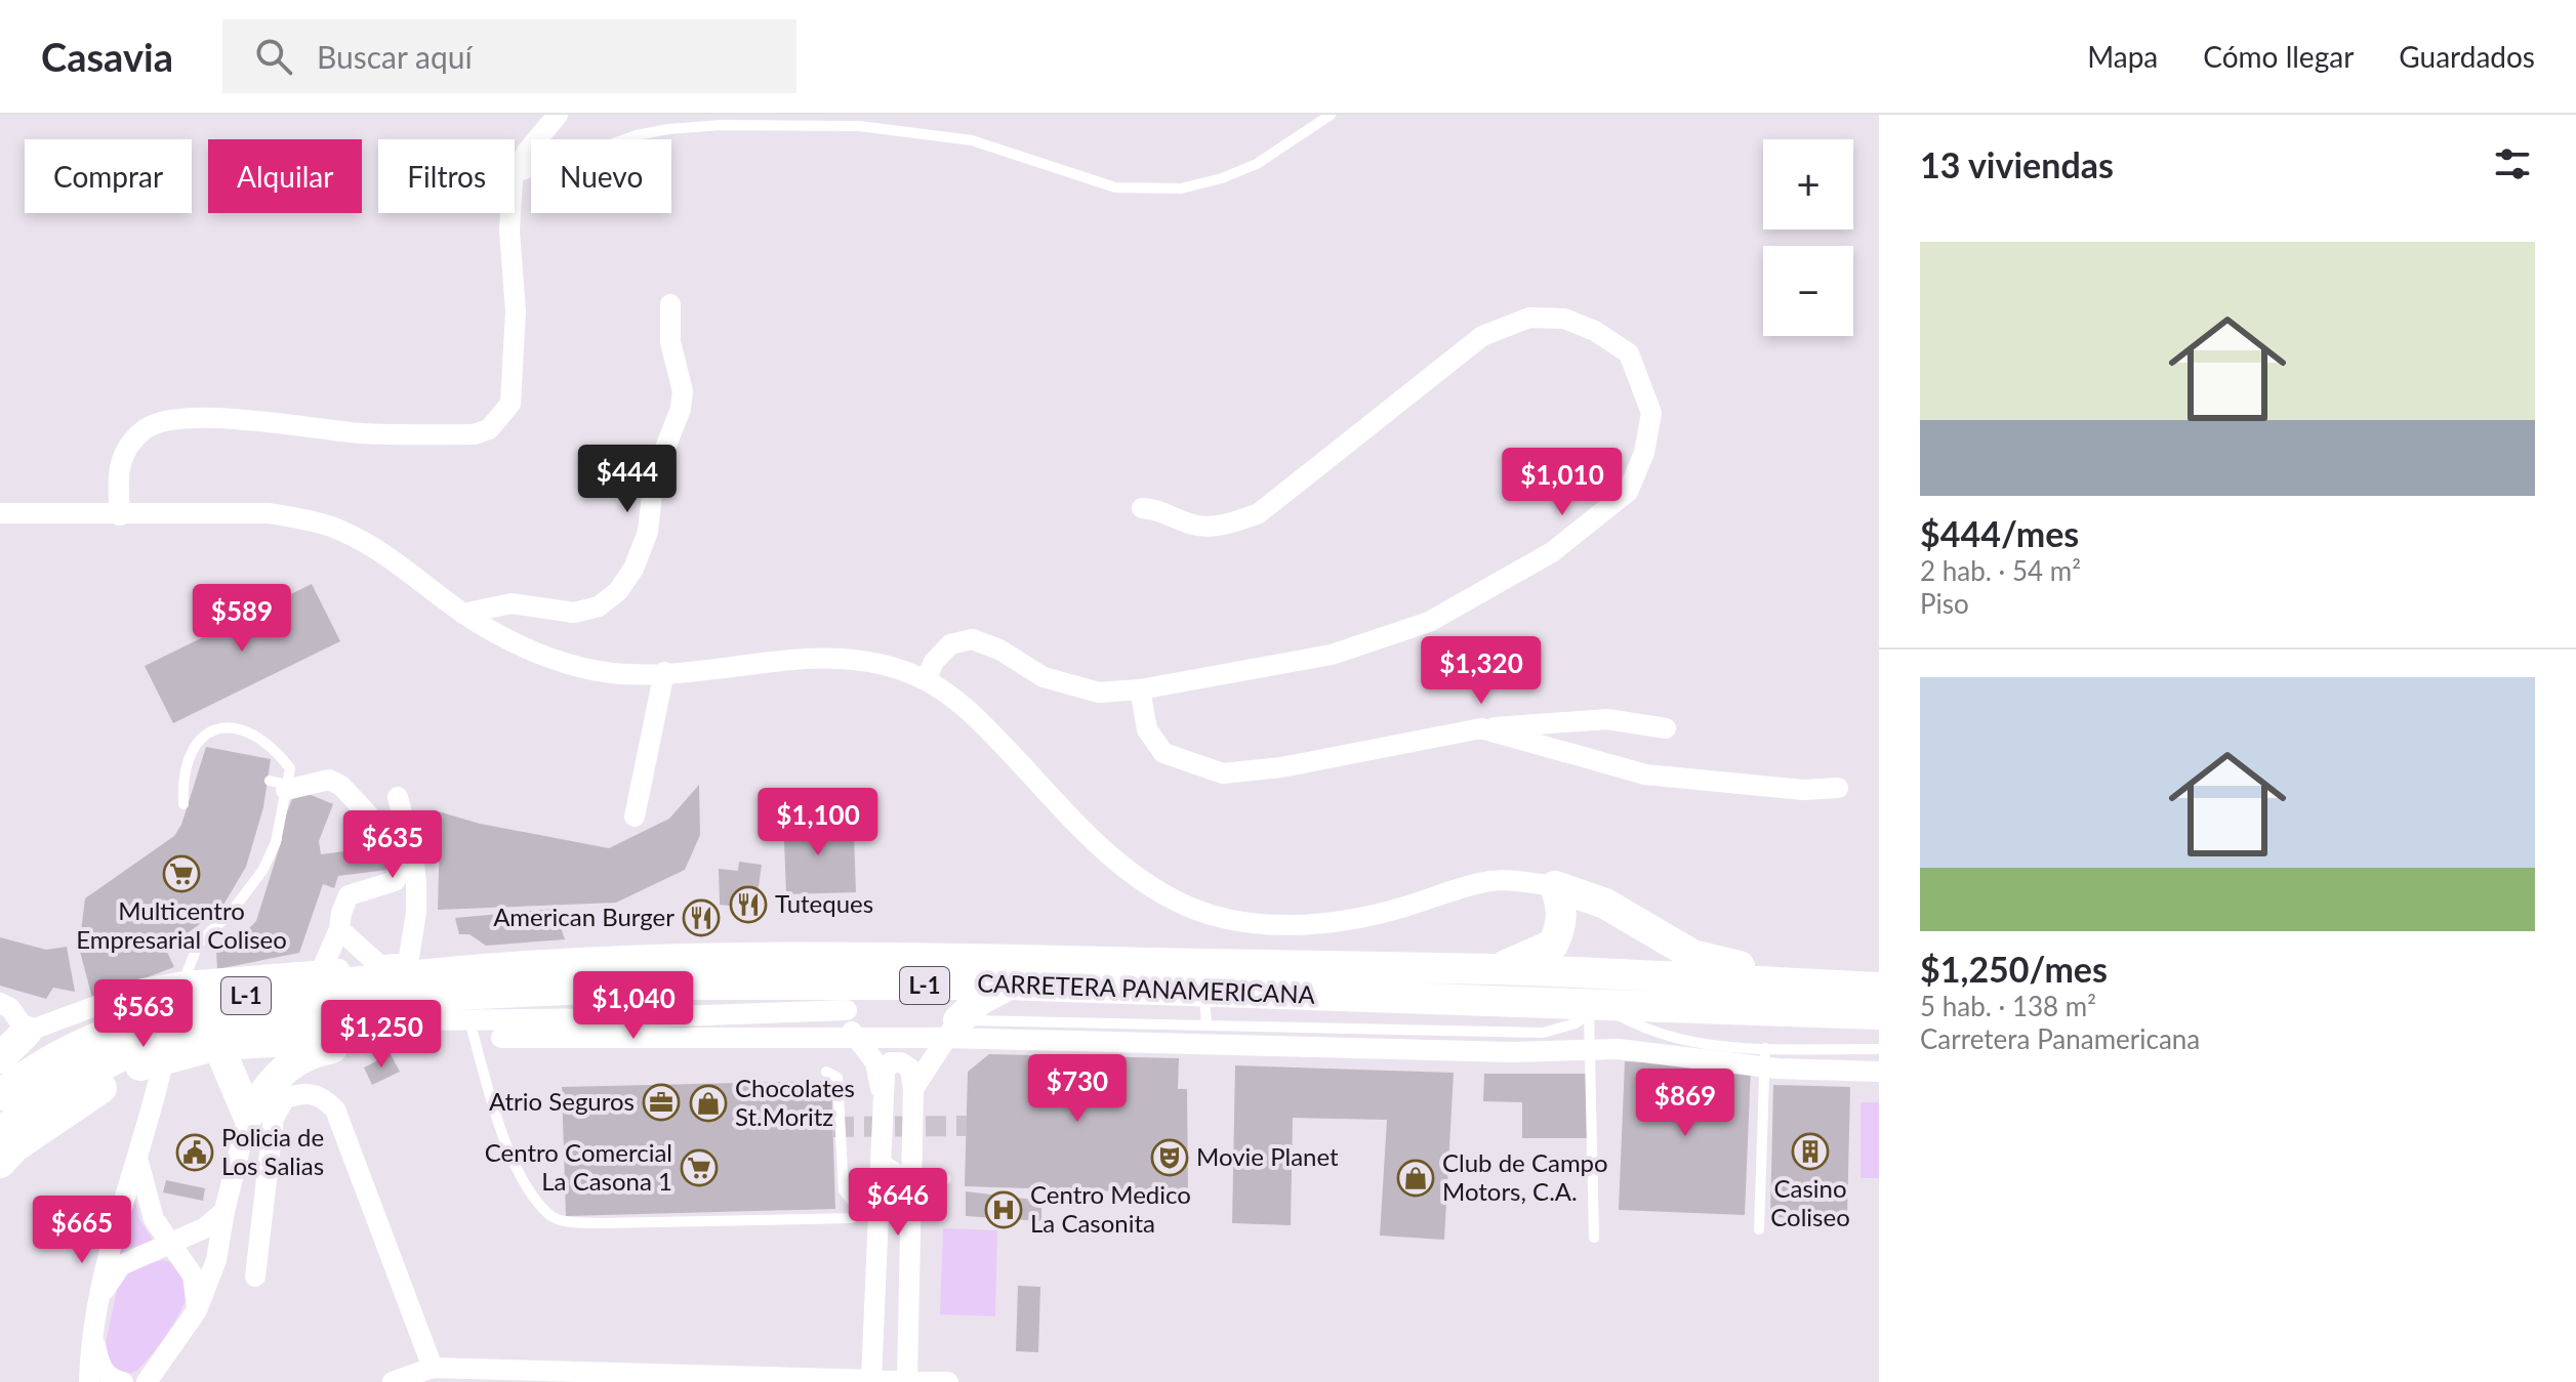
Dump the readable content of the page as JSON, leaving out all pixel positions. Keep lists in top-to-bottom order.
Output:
{
  "streets": {
    "main road": ["L-1", "CARRETERA PANAMERICANA"]
  },
  "crossings": [
    ["L-1", "CARRETERA PANAMERICANA"]
  ],
  "places": {
    "supermarket": ["Multicentro Empresarial Coliseo", "Centro Comercial La Casona 1"],
    "restaurant": ["Tuteques", "American Burger"],
    "office": ["Atrio Seguros"],
    "shop": ["Chocolates St.Moritz", "Club de Campo Motors, C.A."],
    "building": ["Casino Coliseo"],
    "public building": ["Policia de Los Salias"],
    "theatre": ["Movie Planet"],
    "hospital": ["Centro Medico La Casonita"]
  },
  "page": {
    "header": "Casavia",
    "search": "Buscar aquí",
    "nav": ["Mapa", "Cómo llegar", "Guardados"],
    "heading": "13 viviendas",
    "map_buttons": ["+", "−"],
    "chip": [
      "Comprar",
      "Alquilar",
      "Filtros",
      "Nuevo"
    ],
    "list": [
      {
        "name": "$444/mes",
        "note": "2 hab. · 54 m² · Piso"
      },
      {
        "name": "$1,250/mes",
        "note": "5 hab. · 138 m² · Carretera Panamericana"
      }
    ],
    "price": [
      "$444",
      "$1,010",
      "$589",
      "$1,320",
      "$1,100",
      "$635",
      "$1,040",
      "$563",
      "$1,250",
      "$730",
      "$869",
      "$646",
      "$665"
    ]
  }
}
